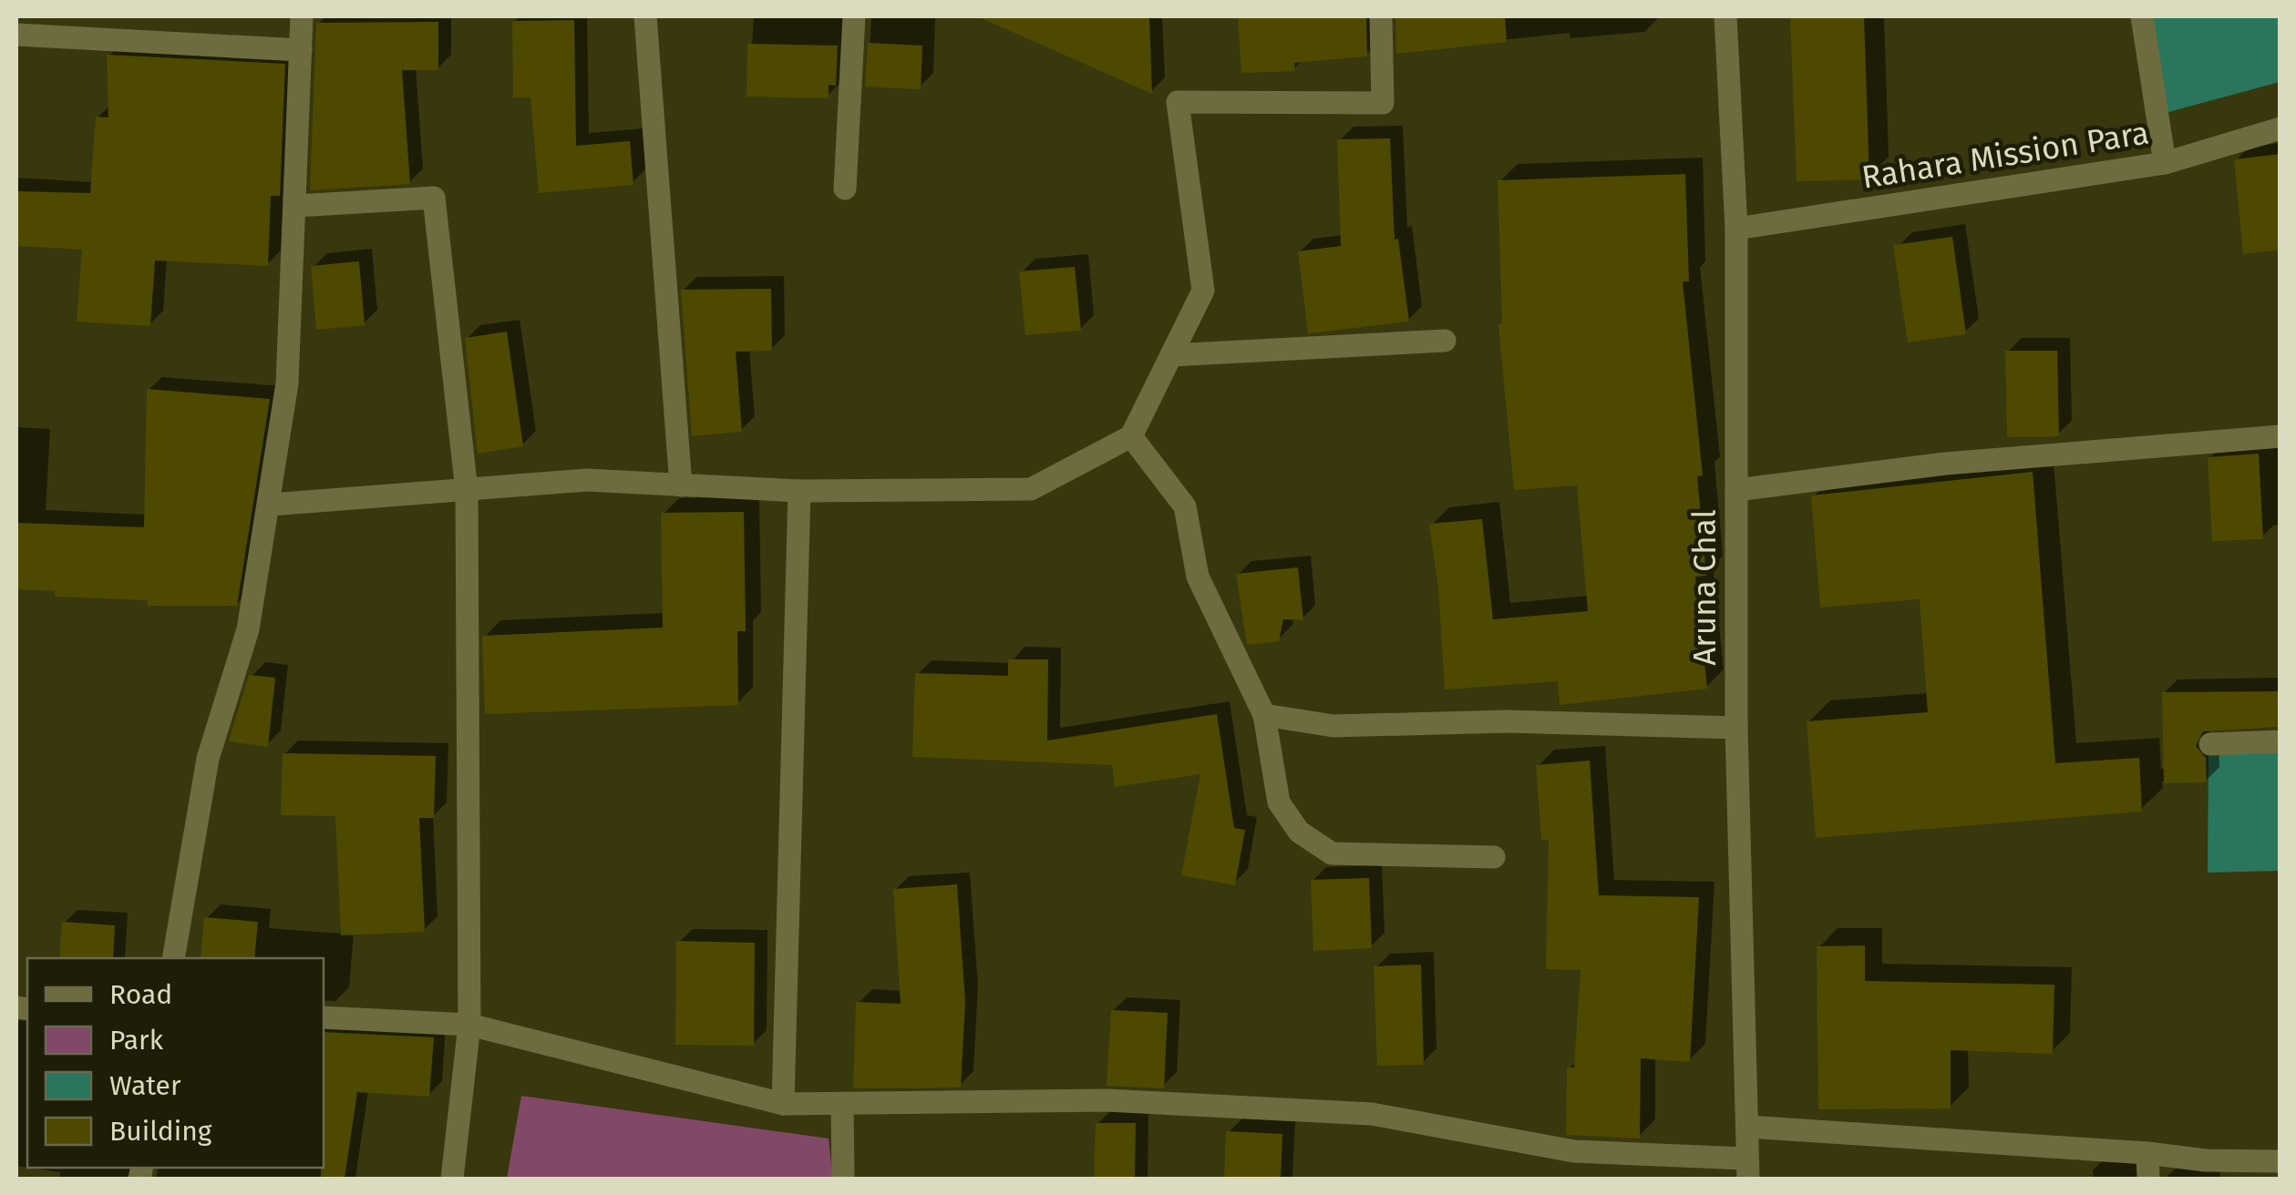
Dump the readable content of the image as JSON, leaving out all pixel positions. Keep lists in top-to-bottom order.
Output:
{
  "streets": {
    "street": ["Rahara Mission Para", "Aruna Chal"]
  },
  "crossings": [
    ["Rahara Mission Para", "Aruna Chal"]
  ],
  "legend": [
    "Road",
    "Park",
    "Water",
    "Building"
  ]
}
